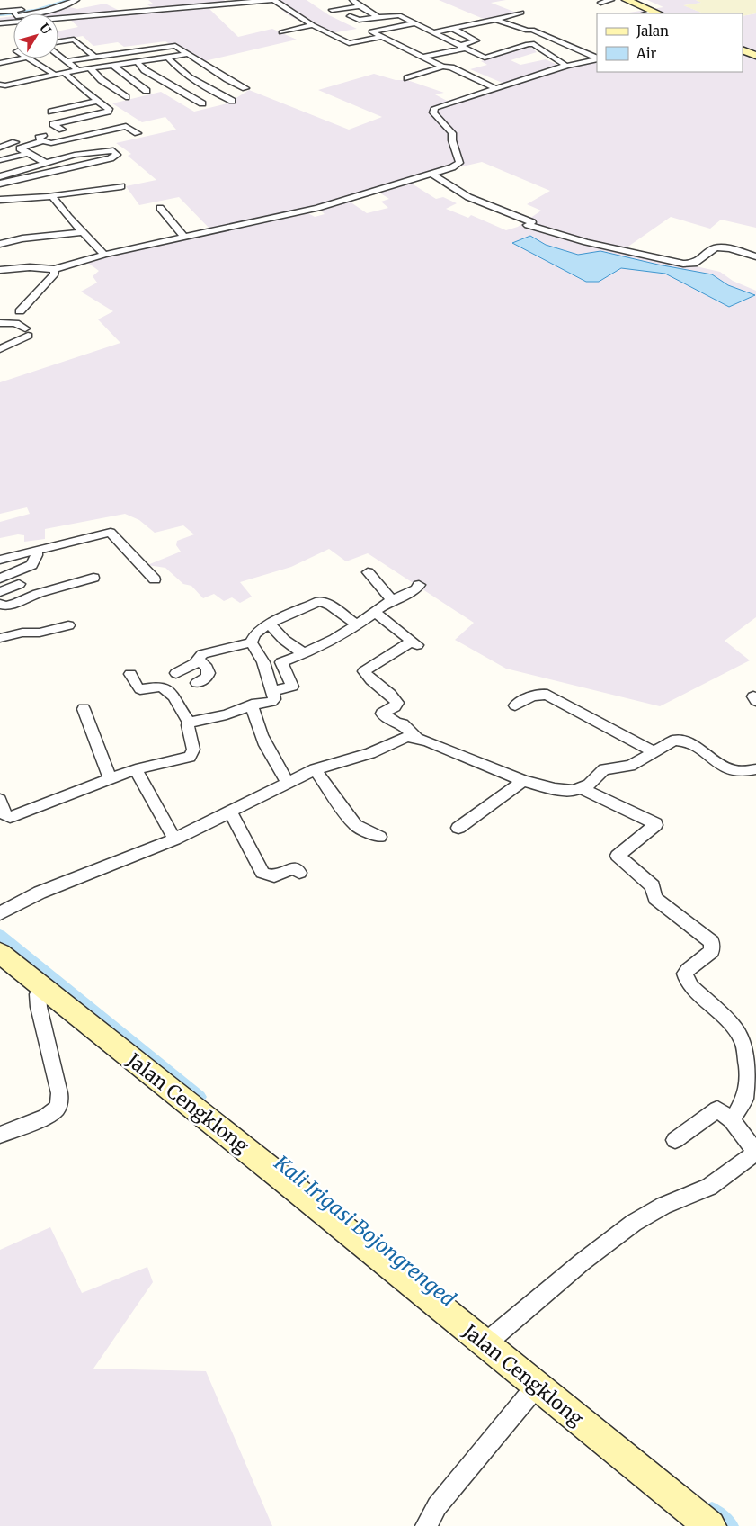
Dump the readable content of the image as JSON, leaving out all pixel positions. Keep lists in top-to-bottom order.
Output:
{
  "streets": {
    "main road": ["Jalan Cengklong"]
  },
  "water": ["Kali Irigasi Bojongrenged"],
  "legend": ["Jalan", "Air"],
  "north": "top right"
}
